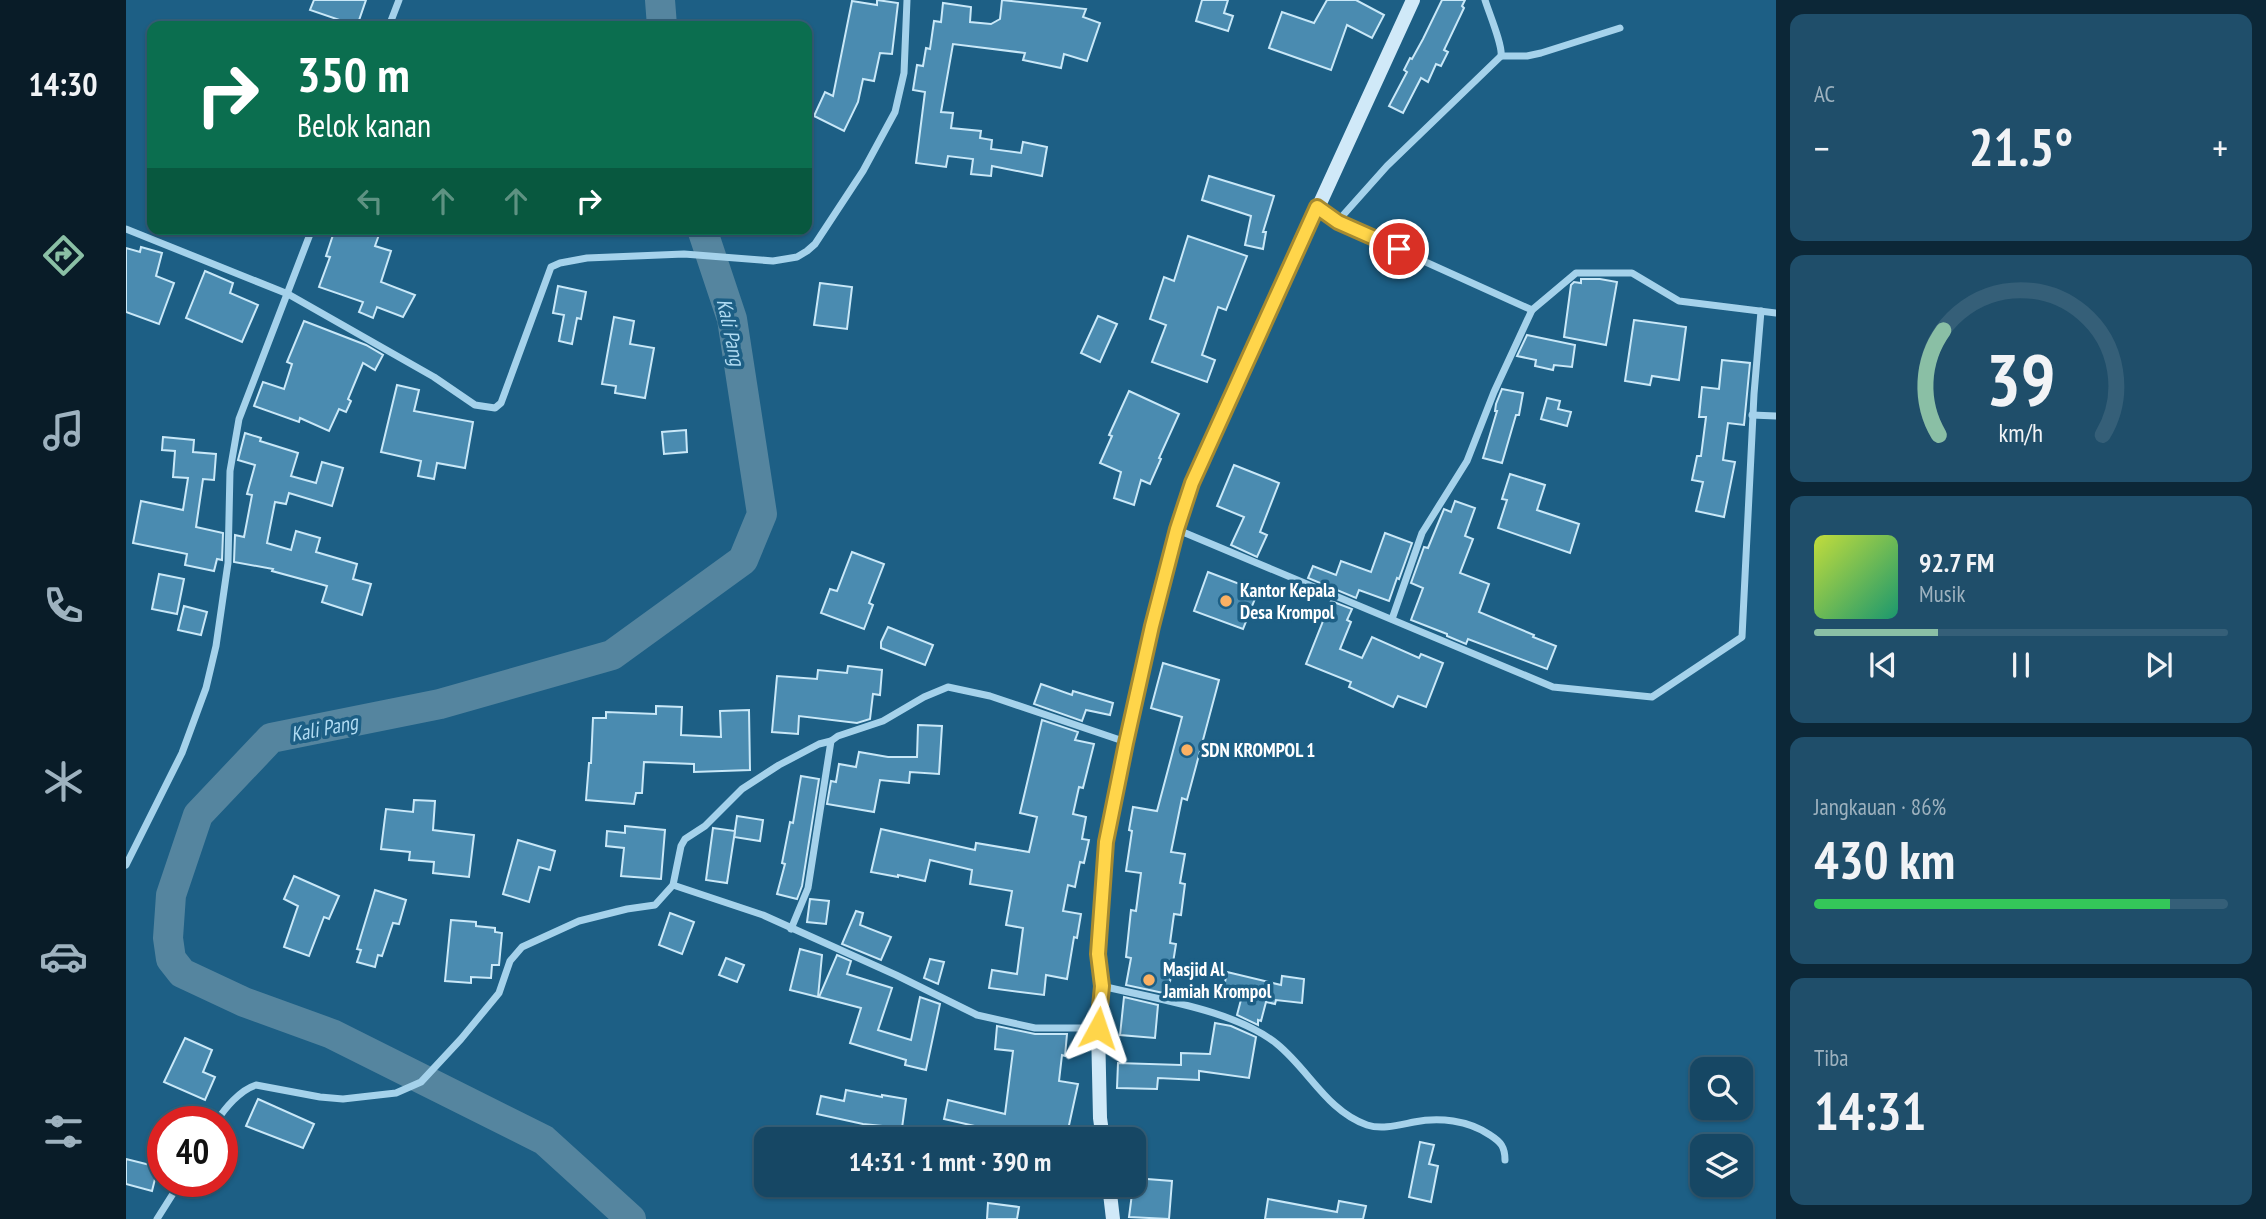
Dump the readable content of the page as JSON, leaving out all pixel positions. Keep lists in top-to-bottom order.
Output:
{
  "water": ["Kali Pang"],
  "places": ["Kantor Kepala Desa Krompol", "SDN KROMPOL 1", "Masjid Al Jamiah Krompol"],
  "page": {
    "tabs": "14:30",
    "tile": [
      "AC",
      ["Jangkauan · 86%", "430 km"],
      ["Tiba", "14:31"]
    ],
    "turn": ["350 m", "Belok kanan"],
    "heat": ["−", "21.5°", "+"],
    "song": ["92.7 FM", "Musik"],
    "limit": "40",
    "trip": "14:31 · 1 mnt · 390 m",
    "gauge": ["39", "km/h"]
  }
}
